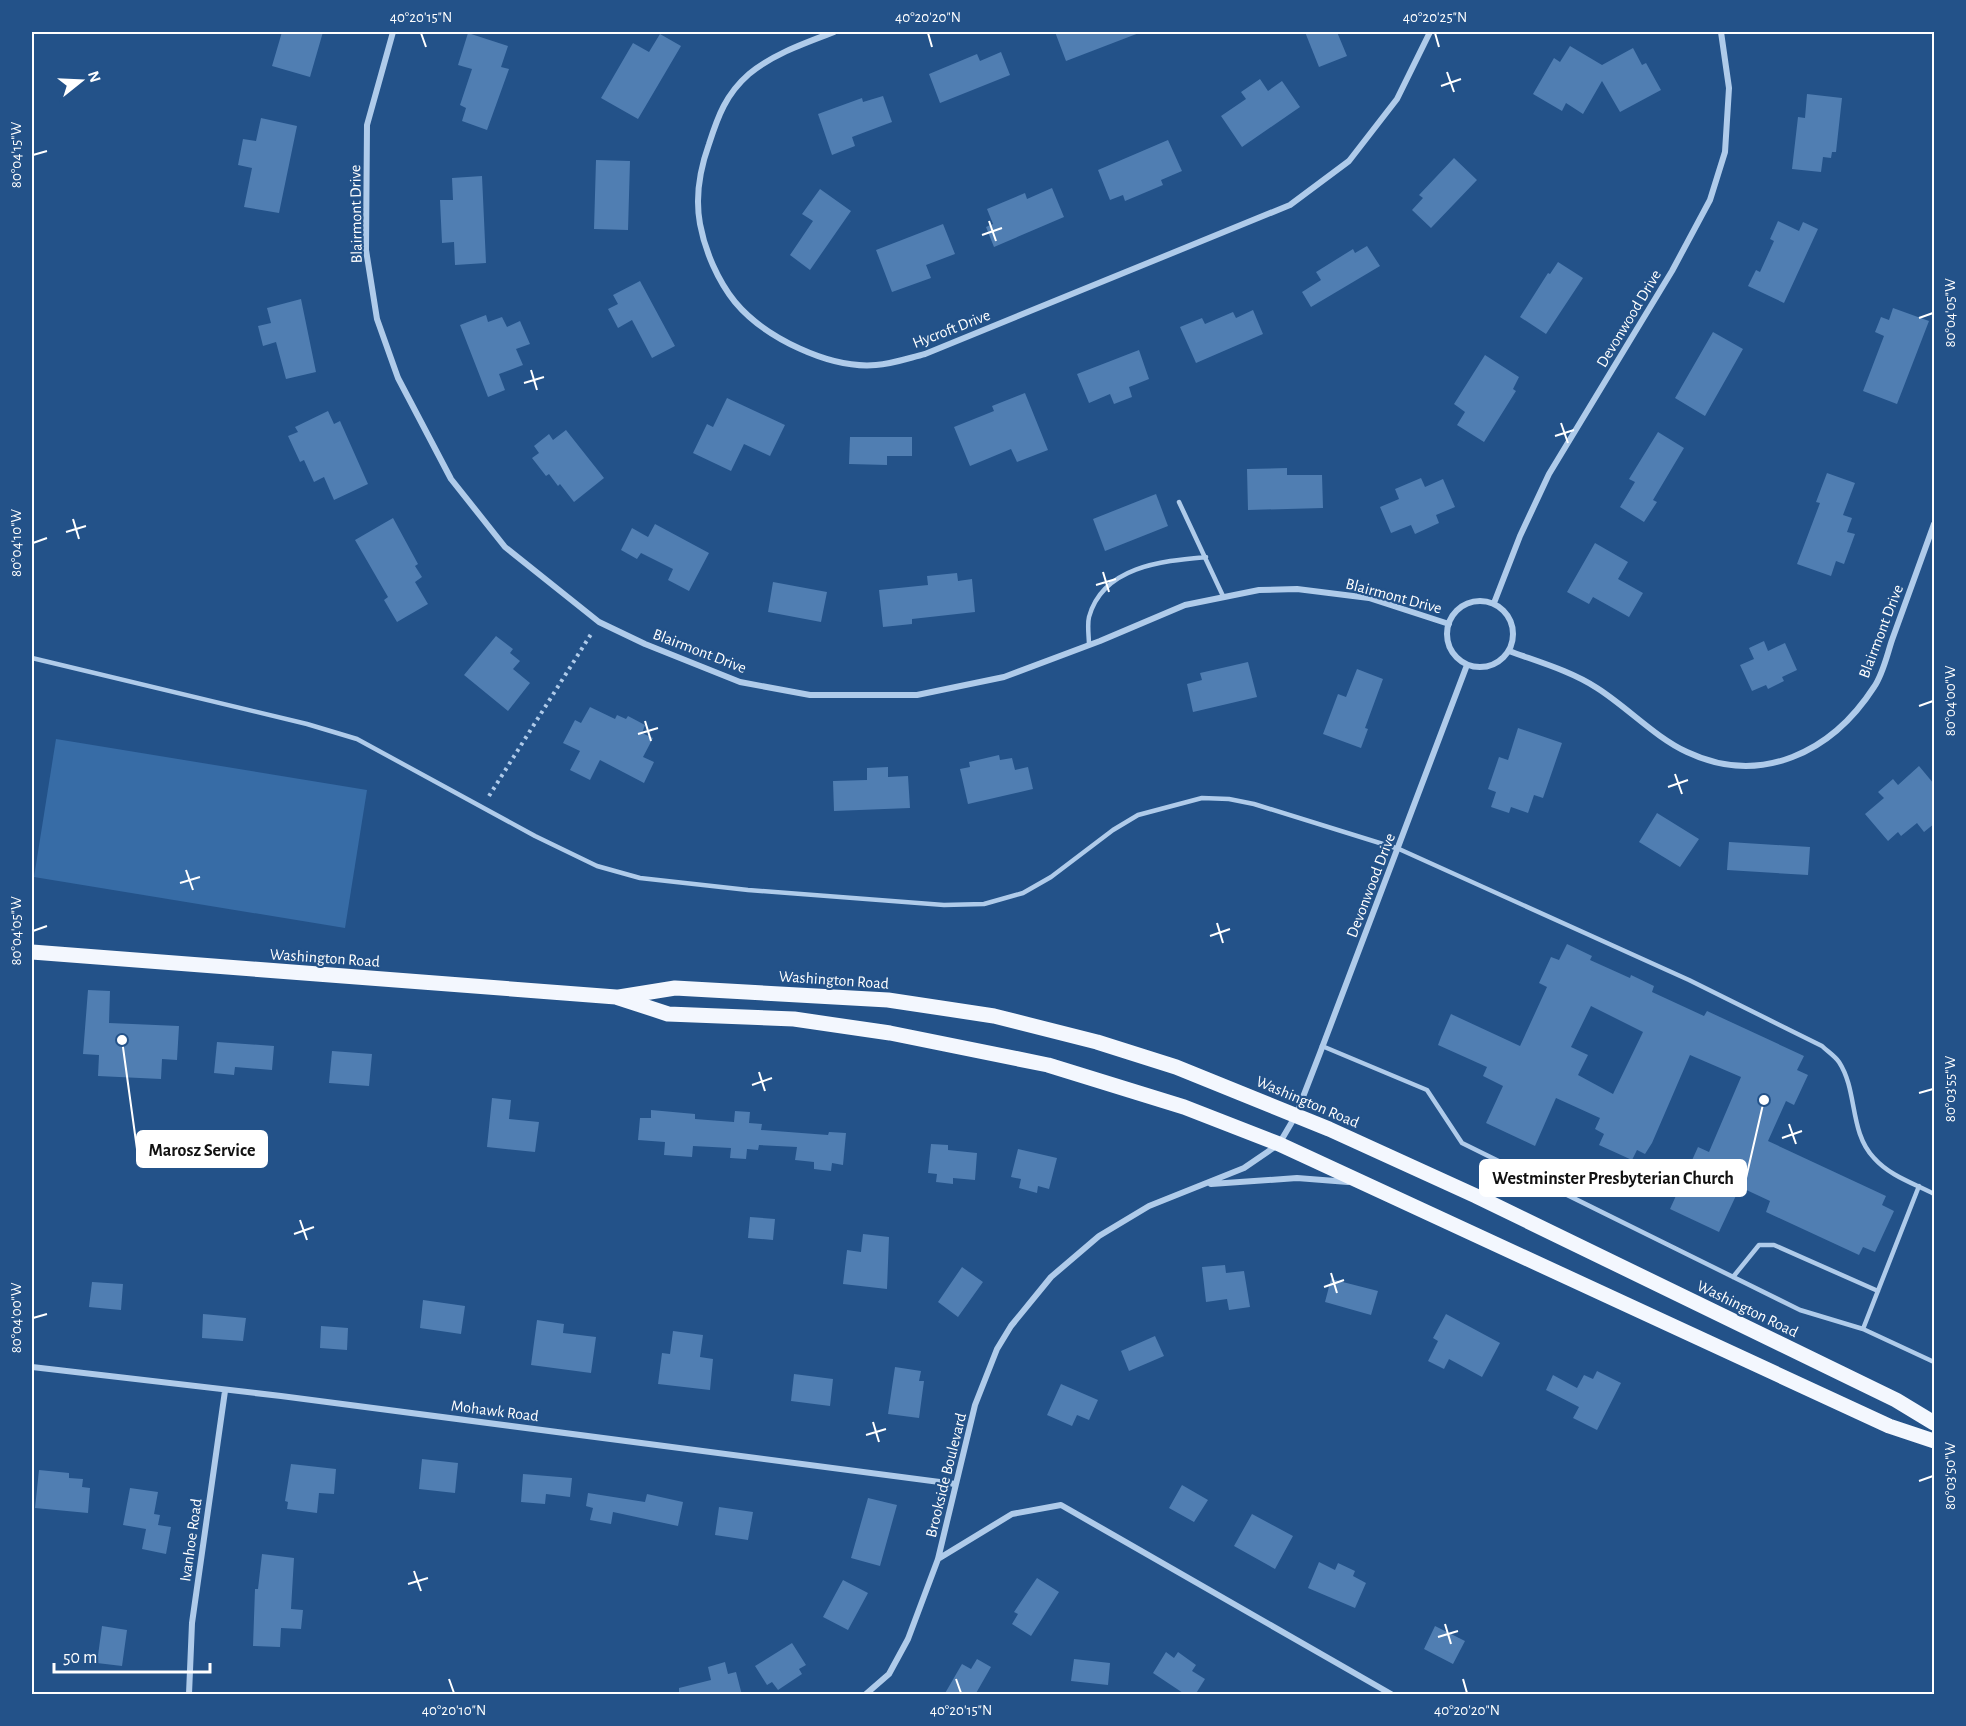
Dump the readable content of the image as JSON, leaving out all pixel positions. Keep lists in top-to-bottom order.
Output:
{
  "streets": {
    "main road": ["Washington Road"],
    "street": [
      "Blairmont Drive",
      "Devonwood Drive",
      "Hycroft Drive",
      "Mohawk Road",
      "Brookside Boulevard",
      "Ivanhoe Road"
    ]
  },
  "crossings": [
    ["Blairmont Drive", "Devonwood Drive"],
    ["Devonwood Drive", "Washington Road"],
    ["Devonwood Drive", "Brookside Boulevard"],
    ["Washington Road", "Brookside Boulevard"],
    ["Mohawk Road", "Brookside Boulevard"],
    ["Mohawk Road", "Ivanhoe Road"]
  ],
  "places": ["Marosz Service", "Westminster Presbyterian Church"],
  "scale_bar": "50 m",
  "north": "right",
  "coordinates": [
    "40°20'15\"N",
    "40°20'20\"N",
    "40°20'25\"N",
    "80°04'15\"W",
    "80°04'05\"W",
    "80°04'10\"W",
    "80°04'00\"W",
    "80°03'55\"W",
    "80°03'50\"W",
    "40°20'10\"N"
  ]
}
